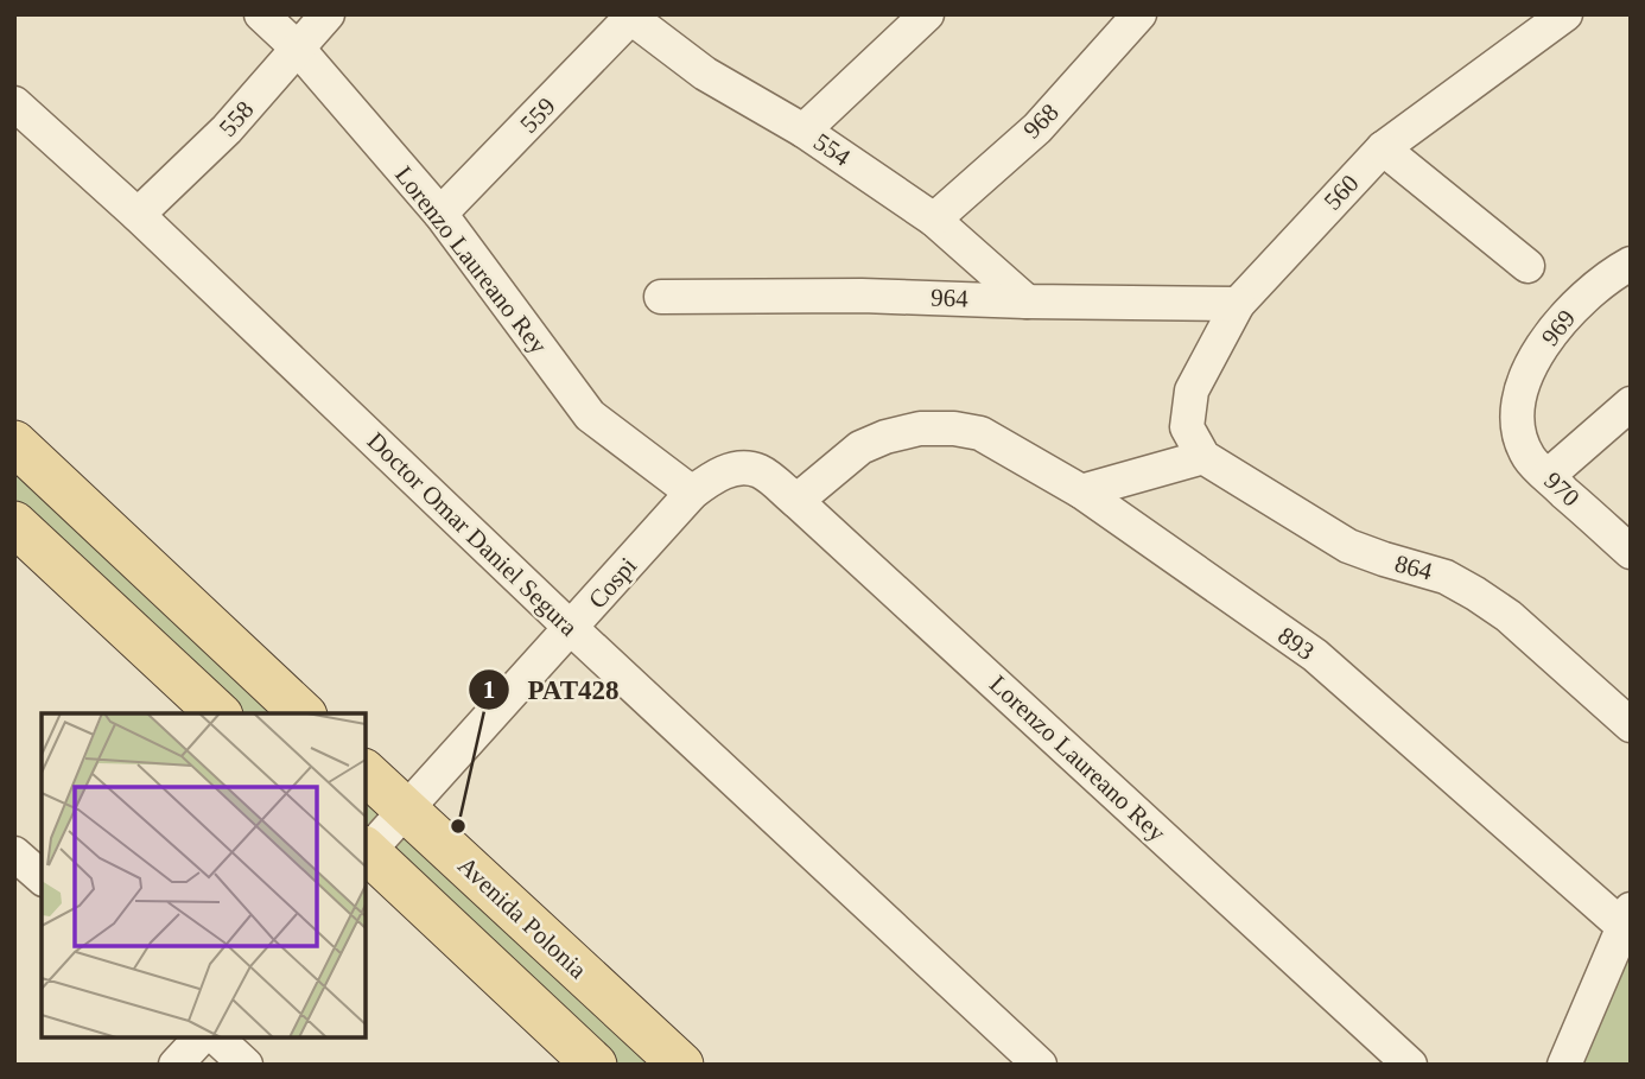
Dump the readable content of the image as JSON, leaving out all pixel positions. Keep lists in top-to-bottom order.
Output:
{
  "streets": {
    "main road": ["Avenida Polonia"],
    "street": [
      "559",
      "558",
      "968",
      "554",
      "560",
      "Lorenzo Laureano Rey",
      "964",
      "969",
      "970",
      "Doctor Omar Daniel Segura",
      "864",
      "Cospi",
      "893"
    ]
  },
  "crossings": [
    ["559", "554"],
    ["559", "Lorenzo Laureano Rey"],
    ["558", "Lorenzo Laureano Rey"],
    ["558", "Doctor Omar Daniel Segura"],
    ["968", "554"],
    ["554", "964"],
    ["560", "964"],
    ["560", "864"],
    ["Lorenzo Laureano Rey", "Cospi"],
    ["Lorenzo Laureano Rey", "893"],
    ["969", "970"],
    ["Doctor Omar Daniel Segura", "Cospi"],
    ["Cospi", "Avenida Polonia"]
  ],
  "places": ["PAT428"]
}
